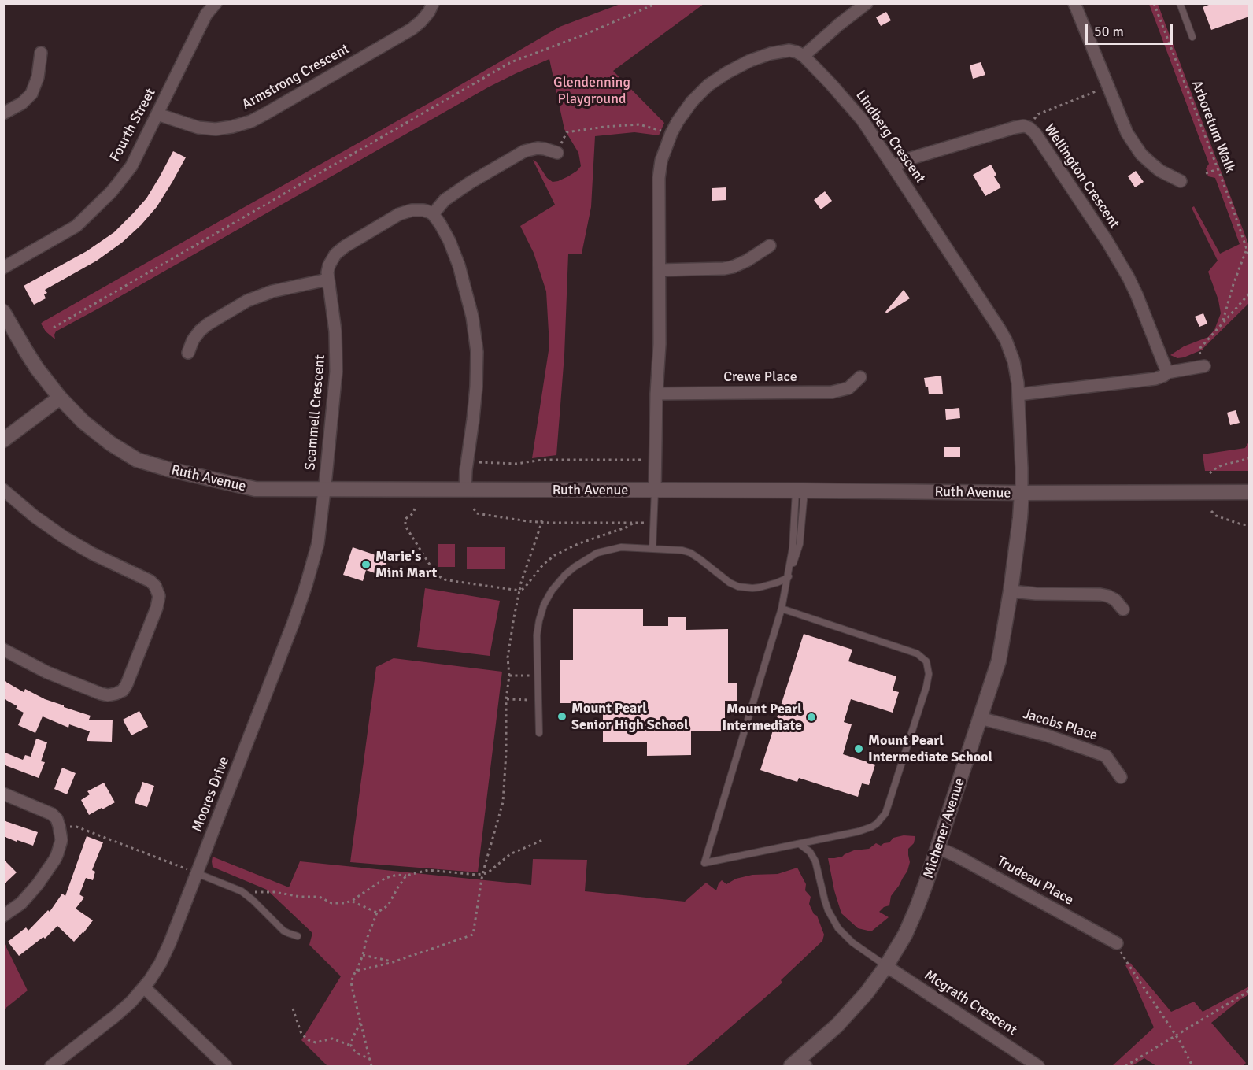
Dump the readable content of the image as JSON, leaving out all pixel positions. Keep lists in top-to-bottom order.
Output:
{
  "streets": {
    "main road": ["Ruth Avenue", "Michener Avenue"],
    "street": [
      "Armstrong Crescent",
      "Fourth Street",
      "Lindberg Crescent",
      "Wellington Crescent",
      "Crewe Place",
      "Scammell Crescent",
      "Jacobs Place",
      "Moores Drive",
      "Trudeau Place",
      "Mcgrath Crescent"
    ],
    "path": ["Arboretum Walk"]
  },
  "crossings": [
    ["Armstrong Crescent", "Fourth Street"],
    ["Lindberg Crescent", "Wellington Crescent"],
    ["Lindberg Crescent", "Ruth Avenue"],
    ["Lindberg Crescent", "Michener Avenue"],
    ["Scammell Crescent", "Ruth Avenue"],
    ["Scammell Crescent", "Moores Drive"],
    ["Ruth Avenue", "Moores Drive"],
    ["Ruth Avenue", "Michener Avenue"],
    ["Jacobs Place", "Michener Avenue"],
    ["Michener Avenue", "Trudeau Place"],
    ["Michener Avenue", "Mcgrath Crescent"]
  ],
  "parks": ["Glendenning Playground"],
  "places": [
    "Marie's Mini Mart",
    "Mount Pearl Senior High School",
    "Mount Pearl Intermediate",
    "Mount Pearl Intermediate School"
  ],
  "scale_bar": "50 m"
}
